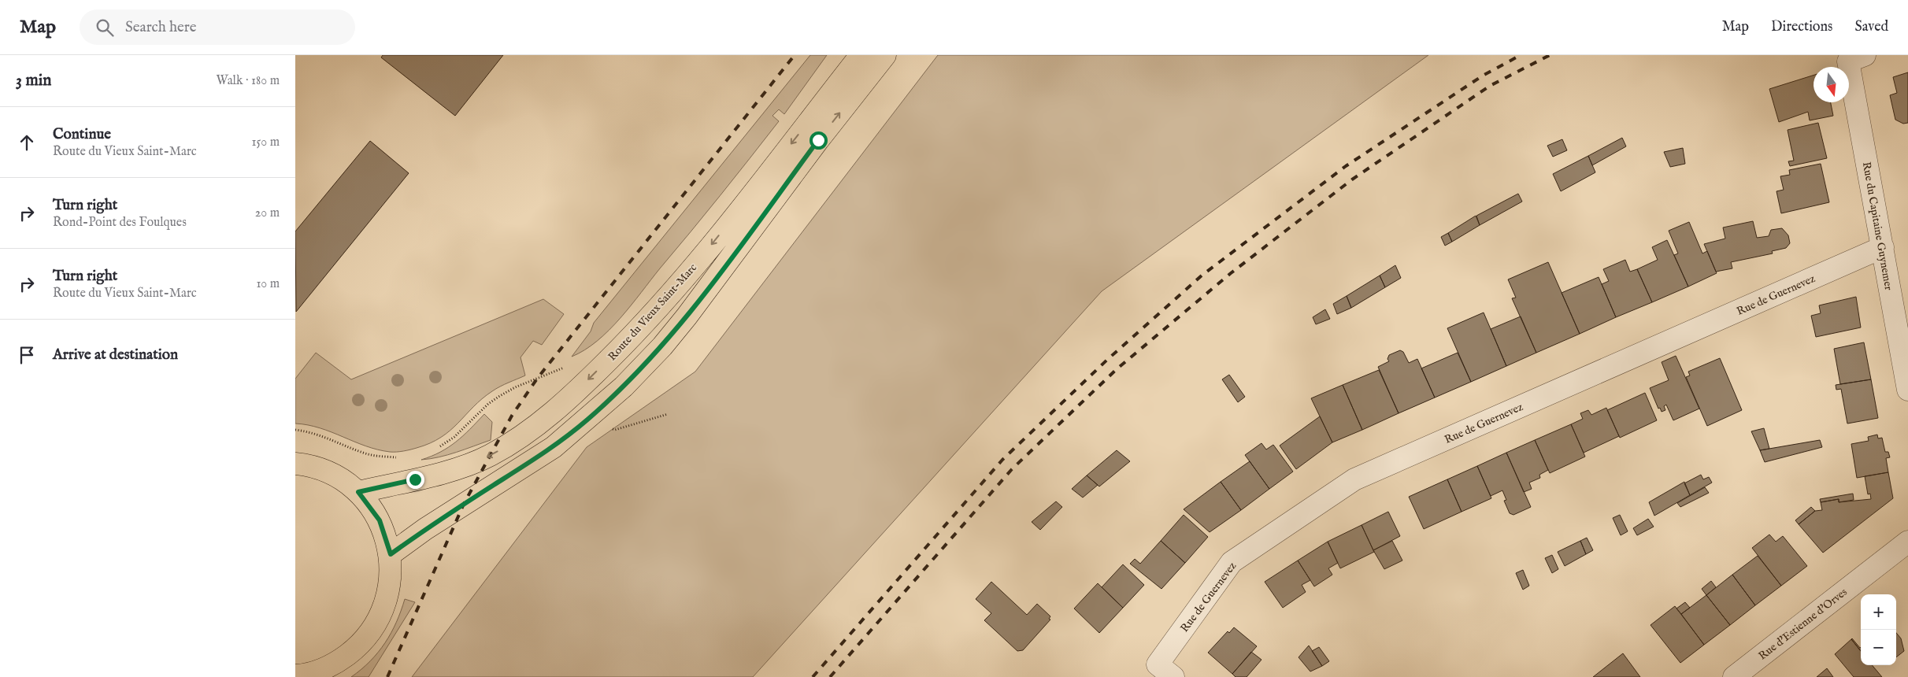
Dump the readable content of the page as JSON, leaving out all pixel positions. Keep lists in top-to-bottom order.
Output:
{
  "streets": {
    "main road": ["Route du Vieux Saint-Marc"],
    "street": ["Rue du Capitaine Guynemer", "Rue de Guernevez", "Rue d'Estienne d'Orves"]
  },
  "crossings": [
    ["Rue du Capitaine Guynemer", "Rue de Guernevez"]
  ],
  "north": "bottom",
  "page": {
    "header": "Map",
    "search": "Search here",
    "nav": ["Map", "Directions", "Saved"],
    "heading": ["3 min", "Walk · 180 m"],
    "list": [
      ["Continue", "Route du Vieux Saint-Marc", "150 m"],
      ["Turn right", "Rond-Point des Foulques", "20 m"],
      ["Turn right", "Route du Vieux Saint-Marc", "10 m"],
      "Arrive at destination"
    ],
    "map_buttons": ["+", "−"]
  }
}
